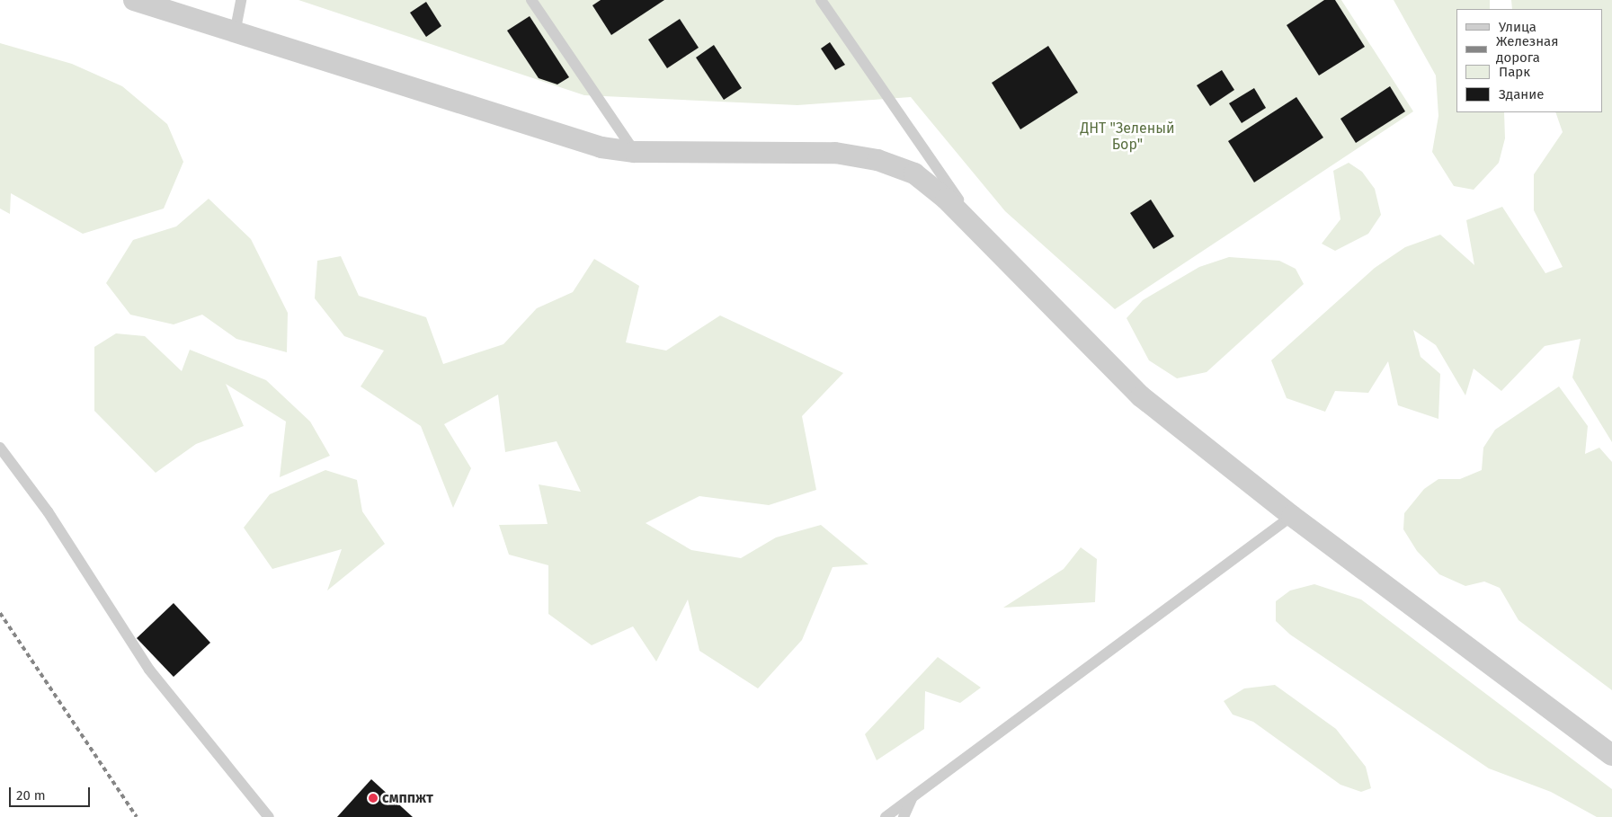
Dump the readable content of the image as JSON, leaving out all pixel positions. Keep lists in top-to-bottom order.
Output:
{
  "parks": ["ДНТ \"Зеленый Бор\""],
  "places": ["смппжт"],
  "legend": [
    "Улица",
    "Железная дорога",
    "Парк",
    "Здание"
  ],
  "scale_bar": "20 m"
}
